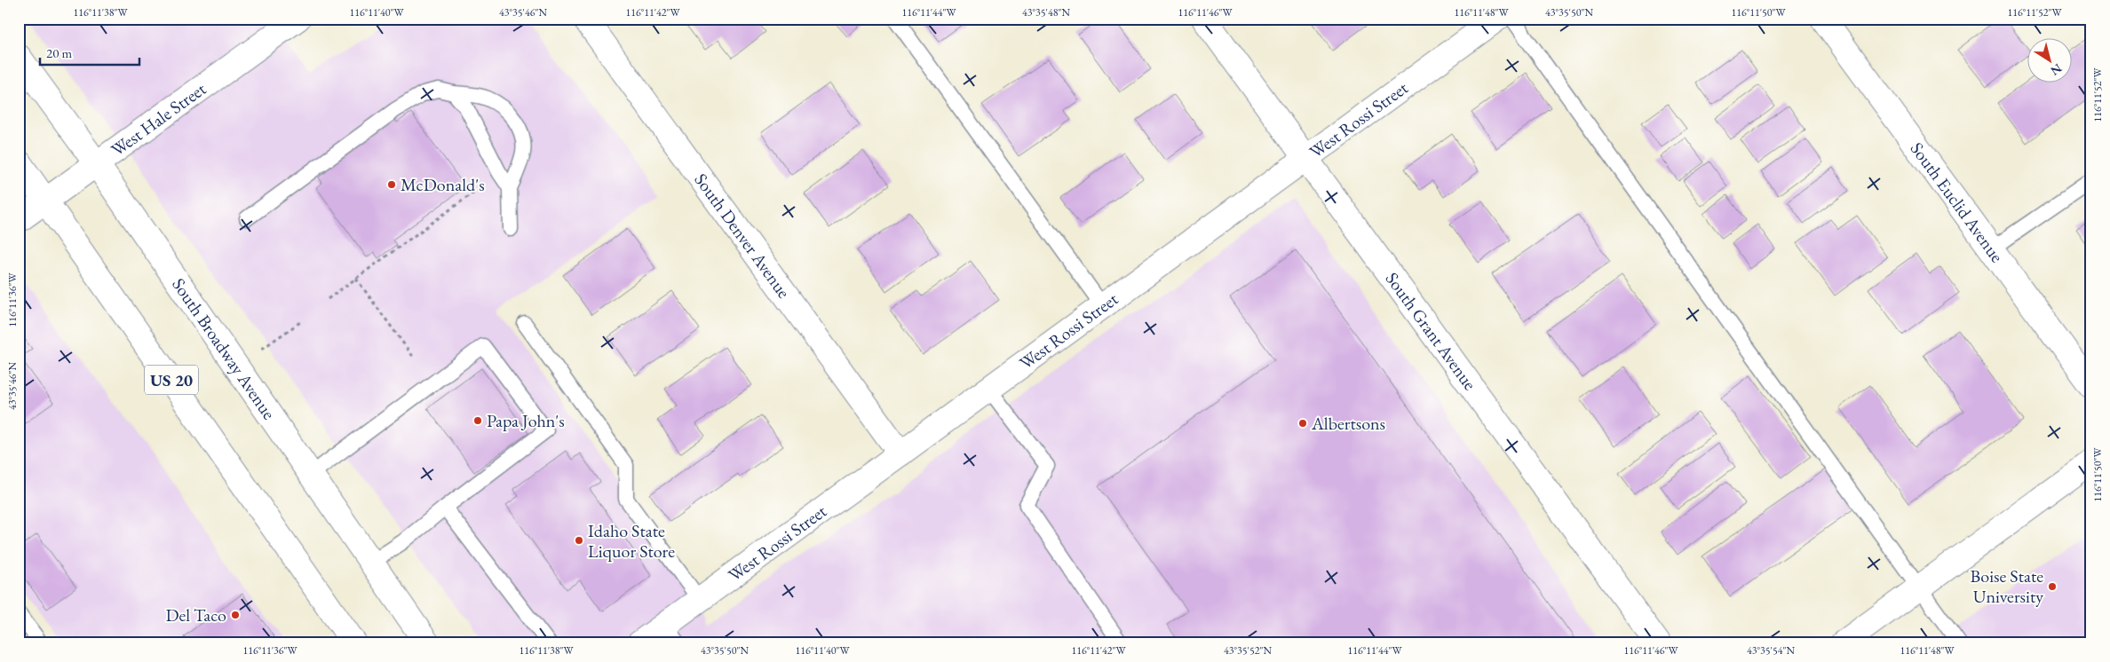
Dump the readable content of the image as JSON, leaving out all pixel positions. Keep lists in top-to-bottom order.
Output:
{
  "streets": {
    "street": [
      "West Hale Street",
      "West Rossi Street",
      "South Euclid Avenue",
      "South Denver Avenue",
      "South Grant Avenue",
      "South Broadway Avenue",
      "US 20"
    ]
  },
  "crossings": [
    ["West Hale Street", "South Broadway Avenue"],
    ["West Hale Street", "US 20"],
    ["West Rossi Street", "South Denver Avenue"],
    ["West Rossi Street", "South Grant Avenue"]
  ],
  "places": [
    "McDonald's",
    "Papa John's",
    "Albertsons",
    "Idaho State Liquor Store",
    "Boise State University",
    "Del Taco"
  ],
  "scale_bar": "20 m",
  "north": "bottom right",
  "coordinates": [
    "116°11'38\"W",
    "116°11'40\"W",
    "43°35'46\"N",
    "116°11'42\"W",
    "116°11'44\"W",
    "43°35'48\"N",
    "116°11'46\"W",
    "116°11'48\"W",
    "43°35'50\"N",
    "116°11'50\"W",
    "116°11'52\"W",
    "116°11'36\"W",
    "43°35'52\"N",
    "43°35'54\"N"
  ]
}
